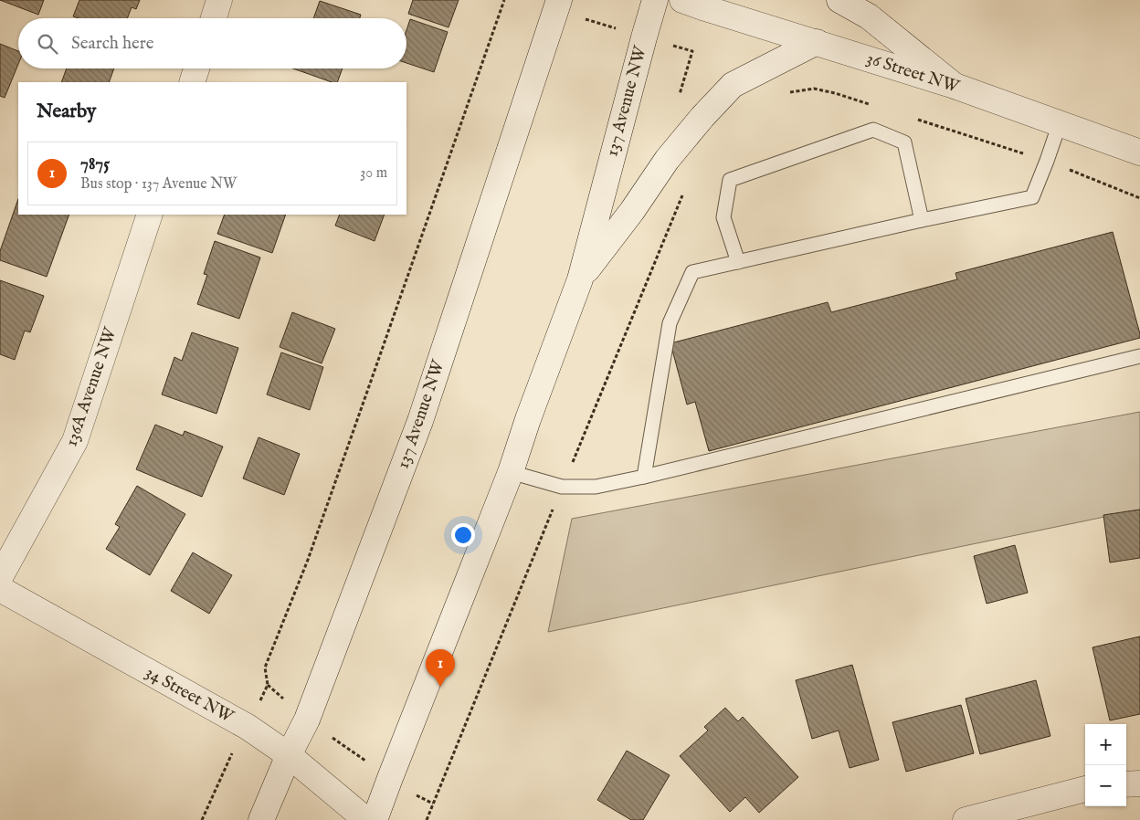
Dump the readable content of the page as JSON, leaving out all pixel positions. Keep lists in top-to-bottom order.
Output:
{
  "streets": {
    "main road": [
      "36 Street NW",
      "137 Avenue NW",
      "136A Avenue NW",
      "34 Street NW"
    ]
  },
  "crossings": [
    ["137 Avenue NW", "34 Street NW"]
  ],
  "page": {
    "search": "Search here",
    "heading": "Nearby",
    "list": [
      {
        "mark": "1",
        "name": "7875",
        "note": "Bus stop · 137 Avenue NW",
        "value": "30 m"
      }
    ],
    "pins": "1",
    "map_buttons": ["+", "−"]
  }
}
